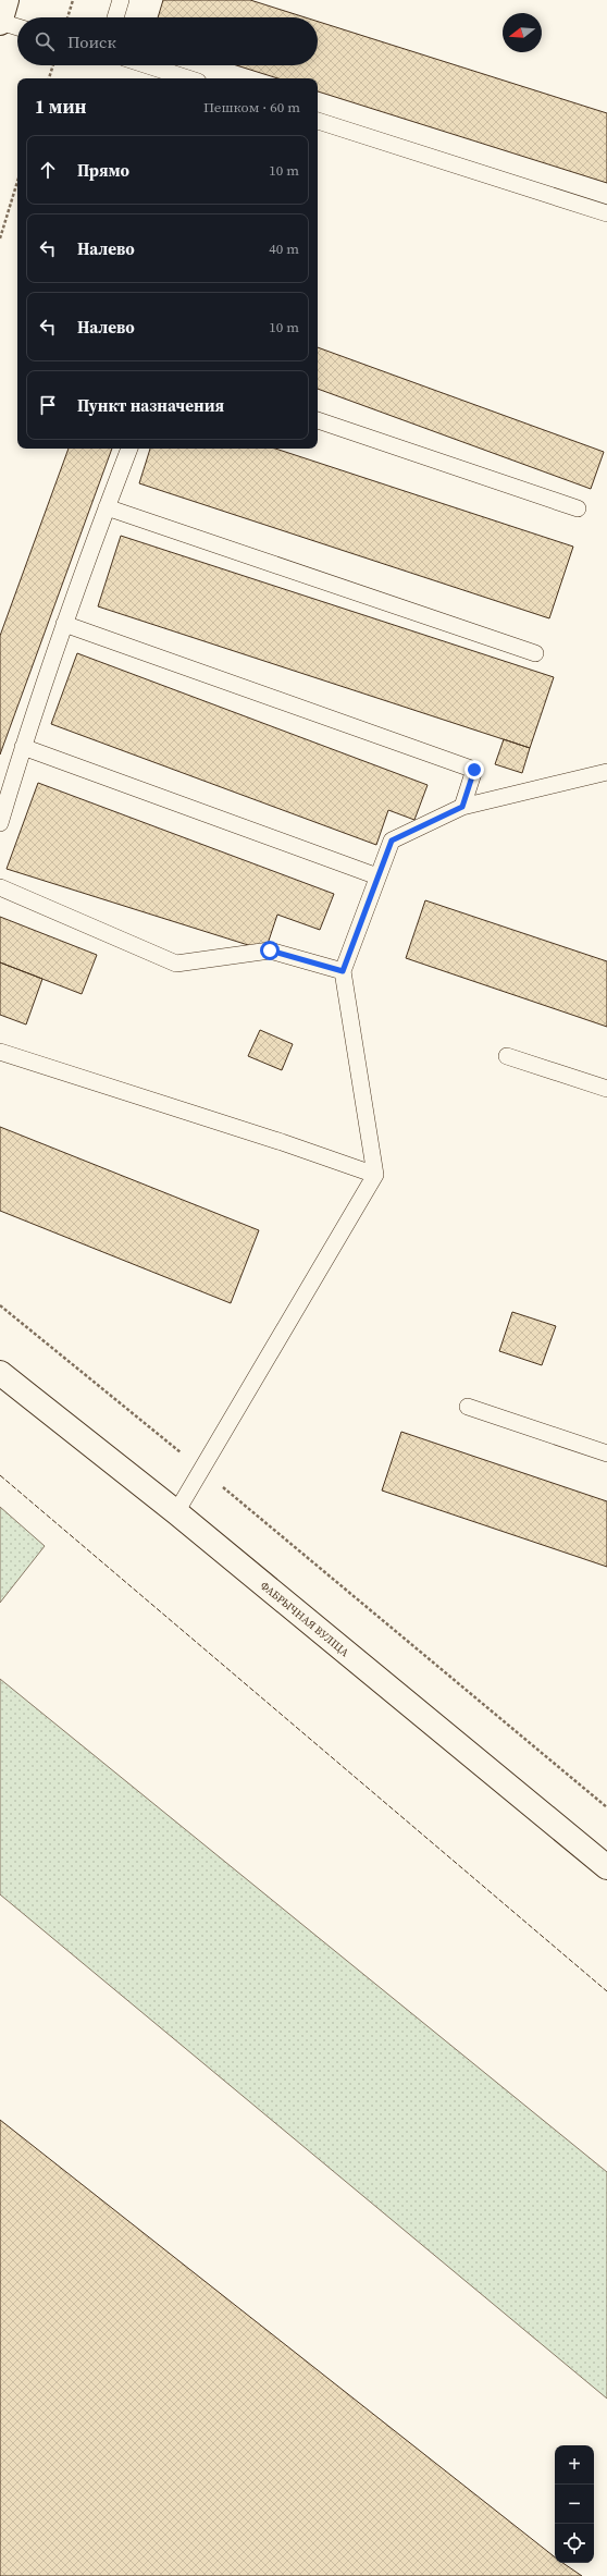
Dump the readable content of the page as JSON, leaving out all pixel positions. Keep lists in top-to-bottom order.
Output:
{
  "streets": {
    "main road": ["ФАБРЫЧНАЯ ВУЛІЦА"]
  },
  "north": "left",
  "page": {
    "search": "Поиск",
    "heading": ["1 мин", "Пешком · 60 m"],
    "list": [
      ["Прямо", "10 m"],
      ["Налево", "40 m"],
      ["Налево", "10 m"],
      "Пункт назначения"
    ],
    "map_buttons": ["+", "−"]
  }
}
